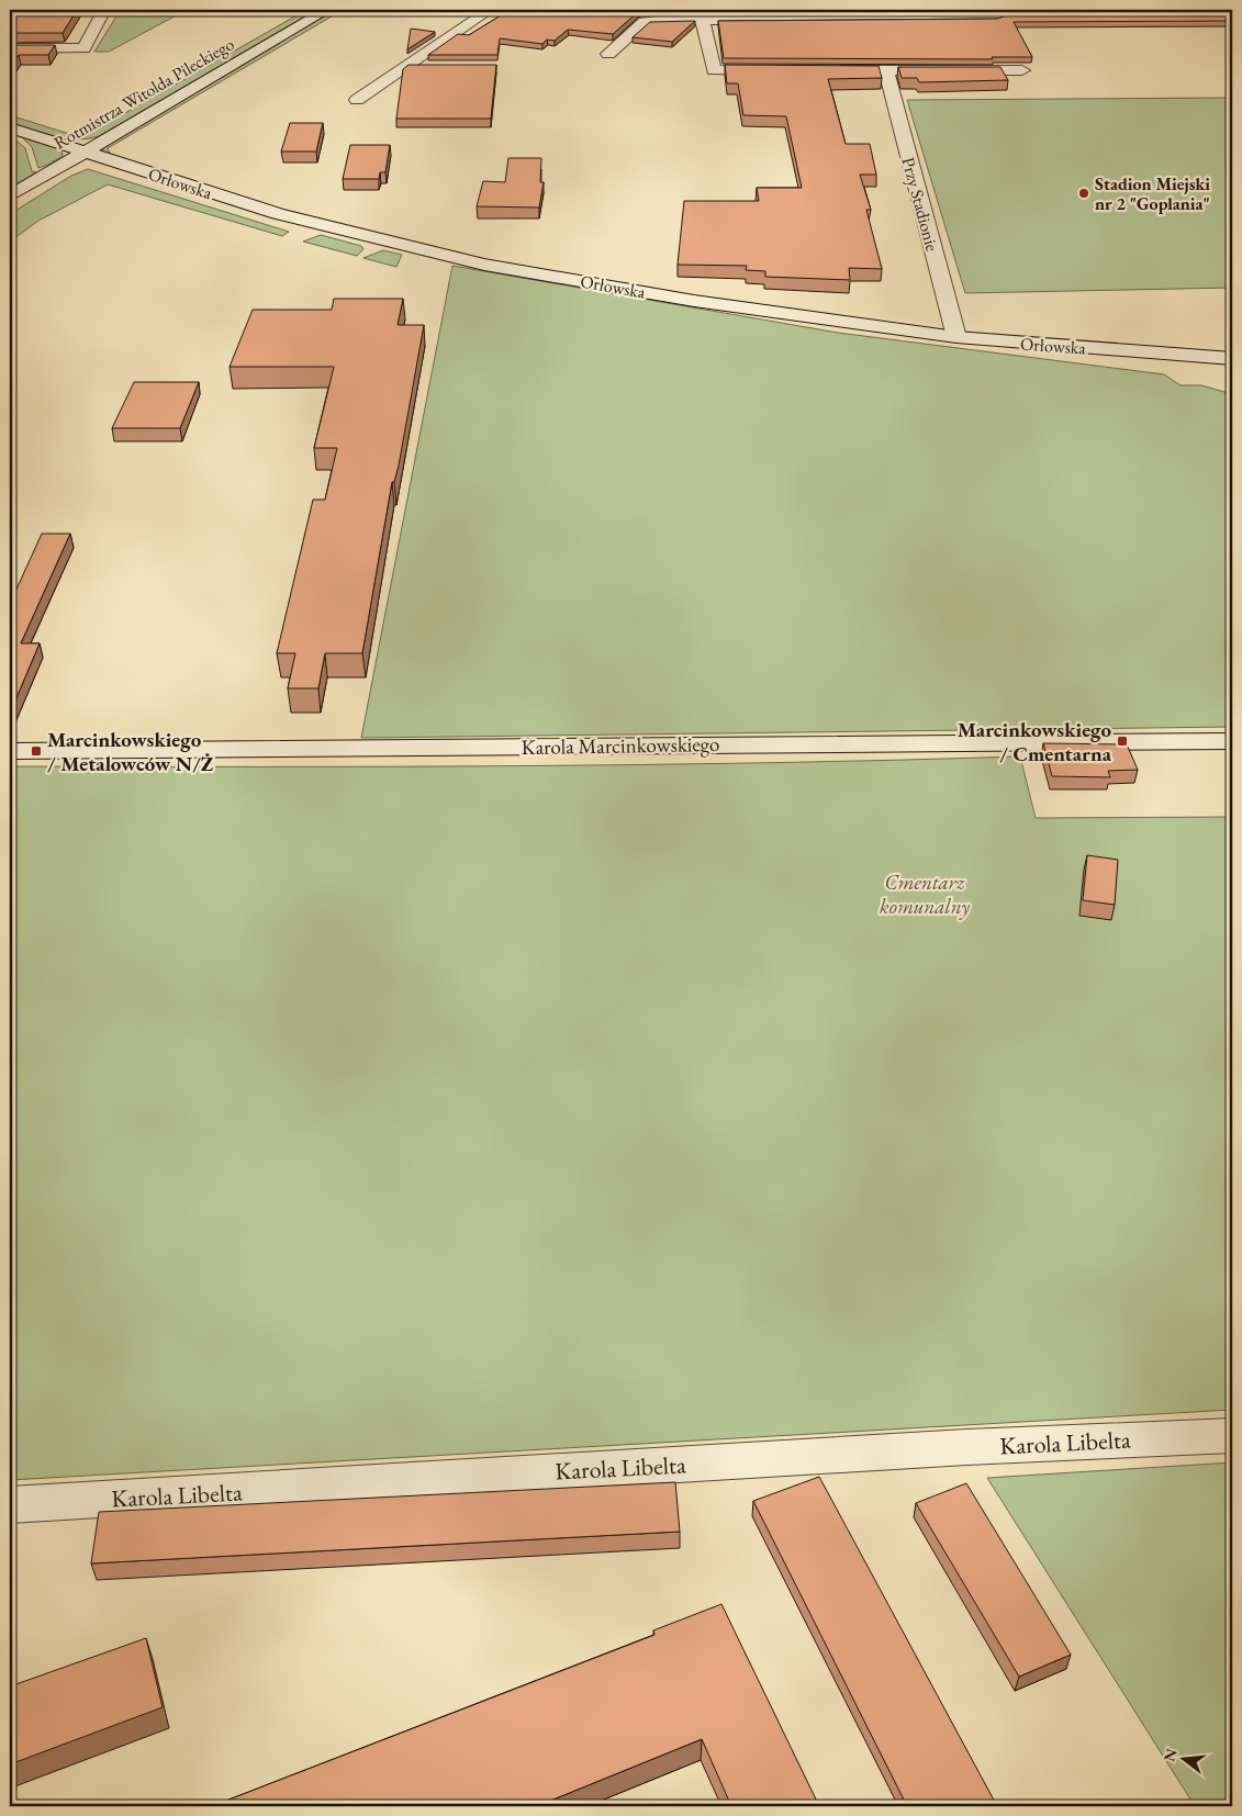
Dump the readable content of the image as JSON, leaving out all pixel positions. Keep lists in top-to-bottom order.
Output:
{
  "streets": {
    "street": [
      "Rotmistrza Witolda Pileckiego",
      "Orłowska",
      "Przy Stadionie",
      "Karola Marcinkowskiego",
      "Karola Libelta"
    ]
  },
  "crossings": [
    ["Rotmistrza Witolda Pileckiego", "Orłowska"],
    ["Orłowska", "Przy Stadionie"]
  ],
  "parks": ["Cmentarz komunalny"],
  "places": {
    "other": ["Stadion Miejski nr 2 \"Goplania\""],
    "transit": ["Marcinkowskiego / Cmentarna", "Marcinkowskiego / Metalowców N/Ż"]
  },
  "north": "left"
}
